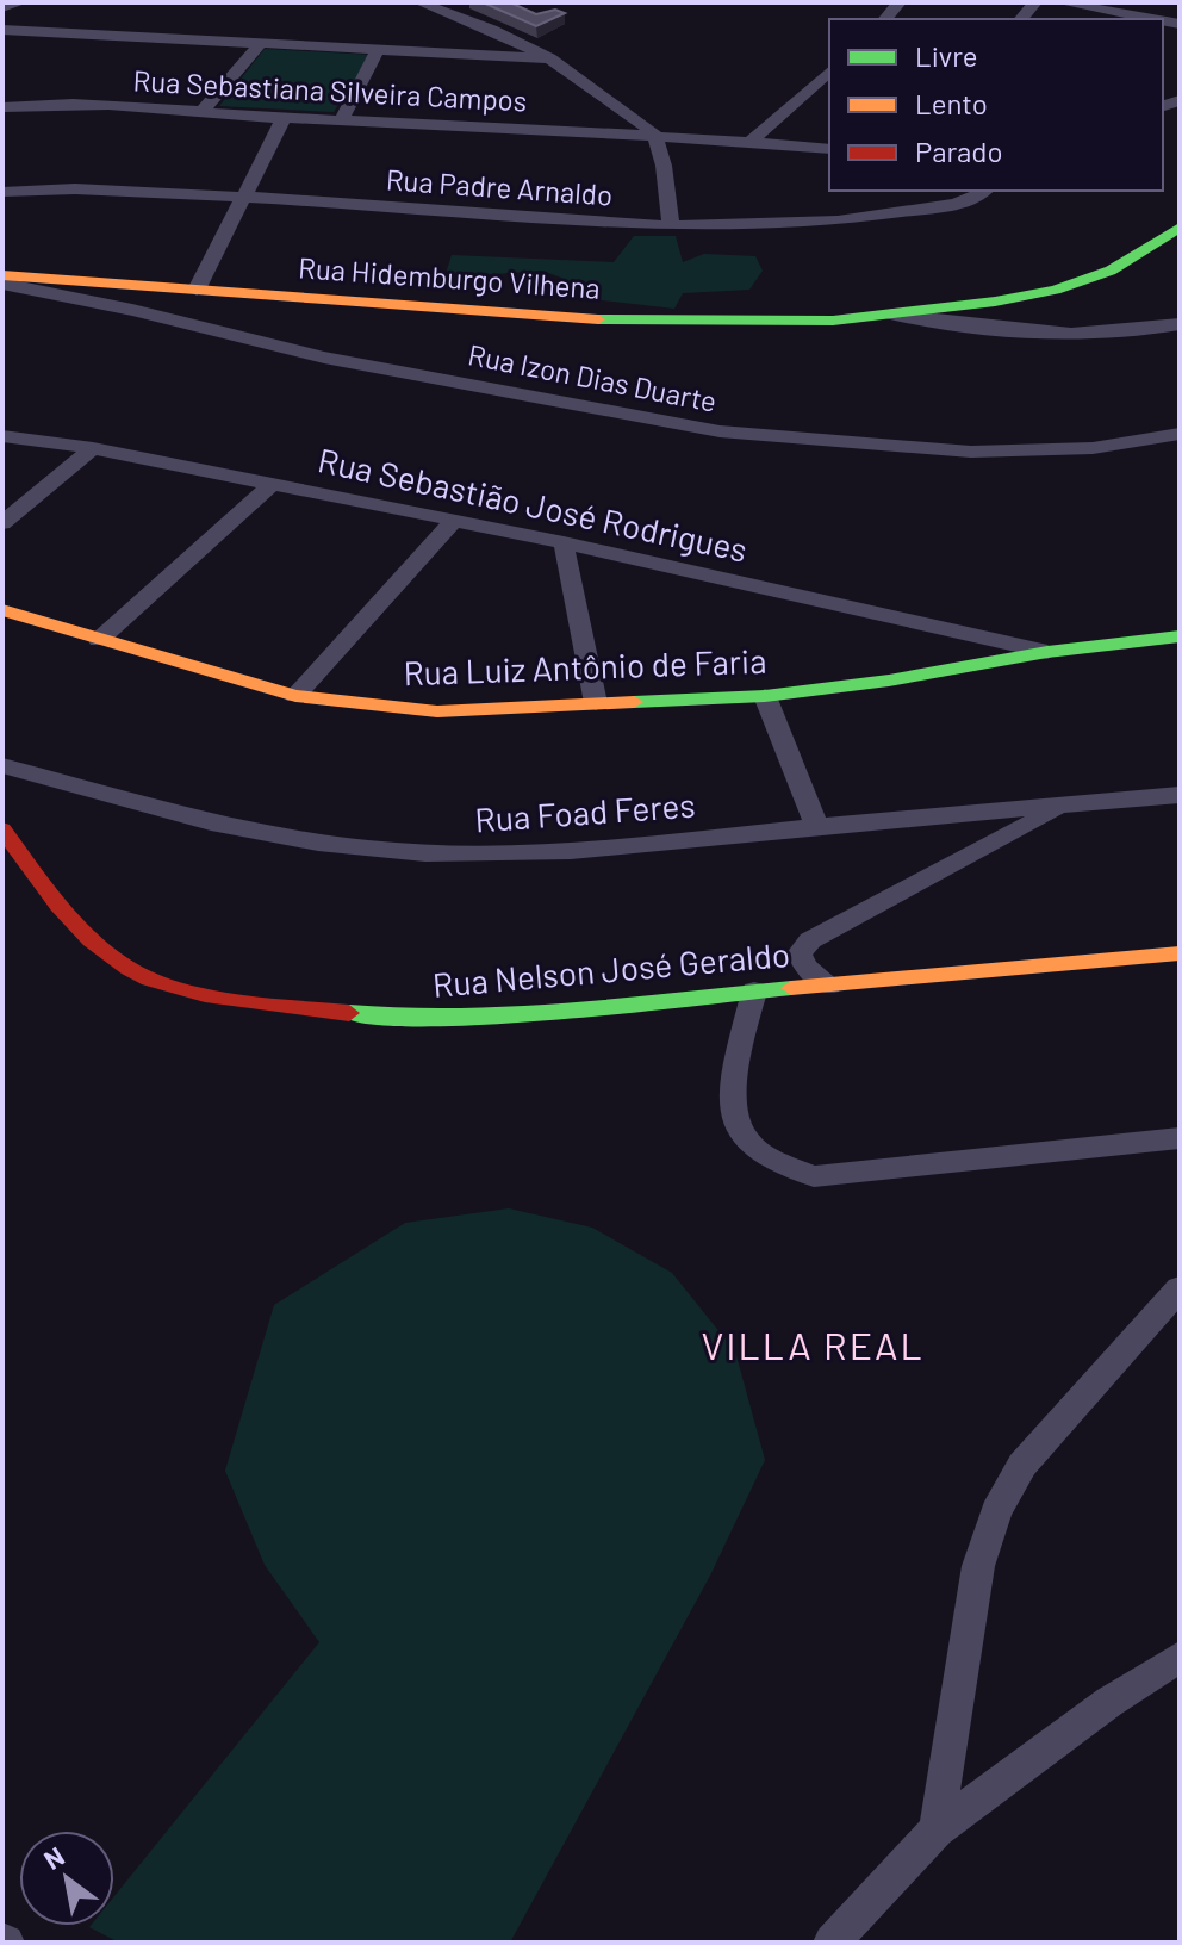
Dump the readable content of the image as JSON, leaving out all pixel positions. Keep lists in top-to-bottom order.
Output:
{
  "streets": {
    "street": [
      "Rua Sebastiana Silveira Campos",
      "Rua Padre Arnaldo",
      "Rua Hidemburgo Vilhena",
      "Rua Izon Dias Duarte",
      "Rua Sebastião José Rodrigues",
      "Rua Luiz Antônio de Faria",
      "Rua Foad Feres",
      "Rua Nelson José Geraldo"
    ]
  },
  "crossings": [
    ["Rua Sebastião José Rodrigues", "Rua Luiz Antônio de Faria"]
  ],
  "districts": ["VILLA REAL"],
  "legend": ["Livre", "Lento", "Parado"],
  "north": "top left"
}
